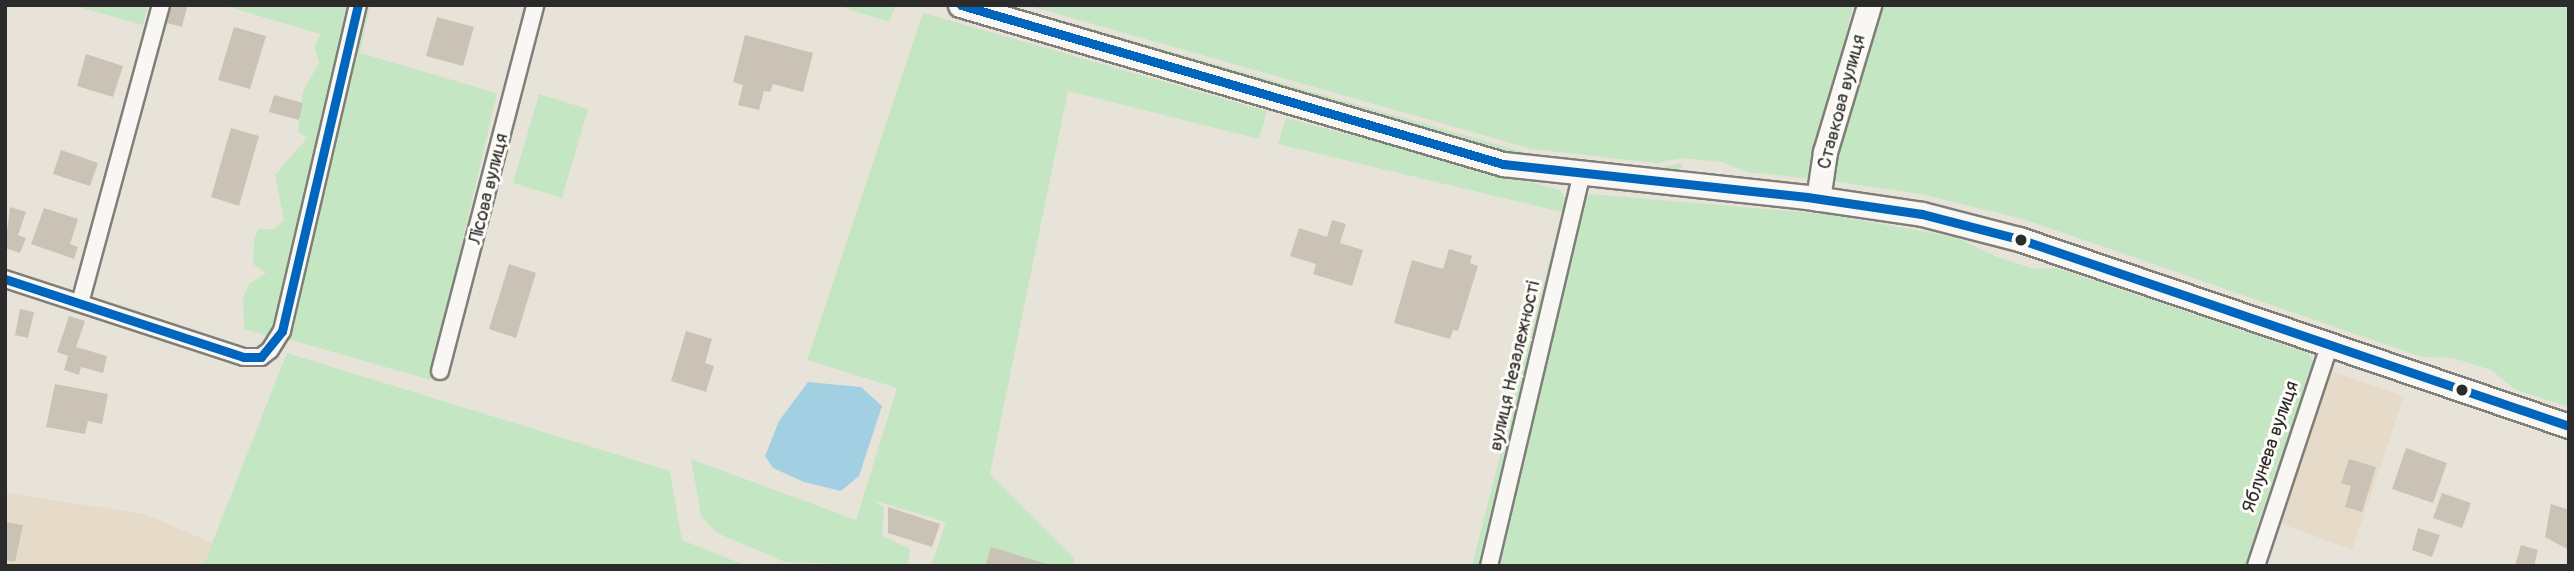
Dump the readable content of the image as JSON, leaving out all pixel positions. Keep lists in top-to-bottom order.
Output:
{
  "streets": {
    "street": [
      "Ставкова вулиця",
      "Лісова вулиця",
      "вулиця Незалежності",
      "Яблунева вулиця"
    ]
  }
}
